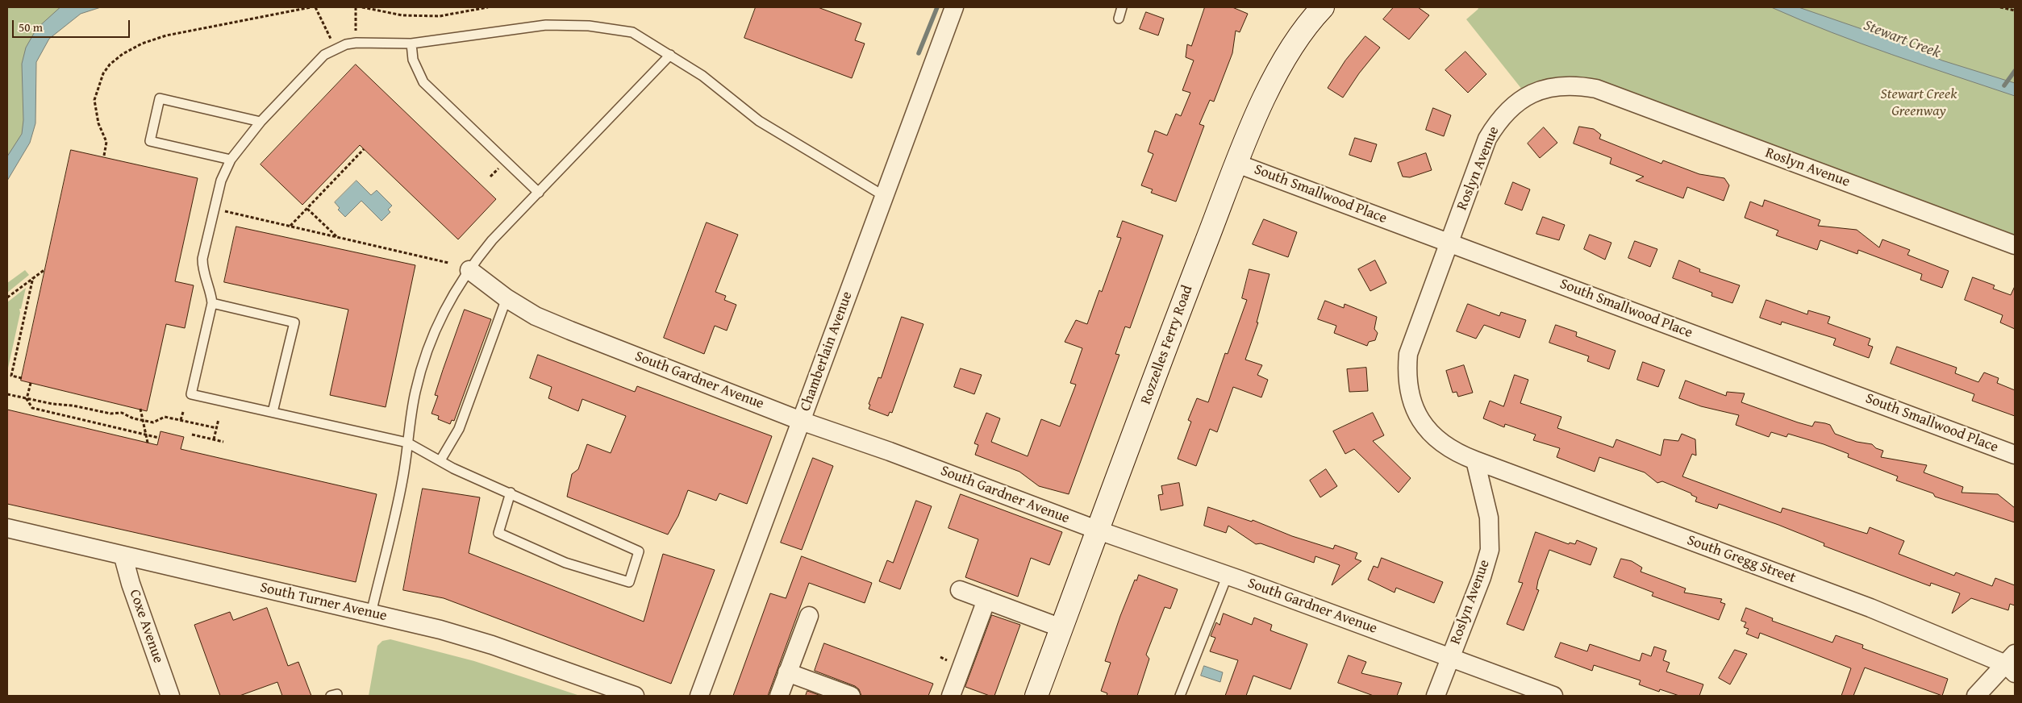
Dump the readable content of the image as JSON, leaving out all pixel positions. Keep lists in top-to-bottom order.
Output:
{
  "streets": {
    "street": [
      "Roslyn Avenue",
      "South Smallwood Place",
      "Rozzelles Ferry Road",
      "Chamberlain Avenue",
      "South Gardner Avenue",
      "South Gregg Street",
      "South Turner Avenue",
      "Coxe Avenue"
    ]
  },
  "crossings": [
    ["Roslyn Avenue", "South Smallwood Place"],
    ["Roslyn Avenue", "South Gardner Avenue"],
    ["Roslyn Avenue", "South Gregg Street"],
    ["South Smallwood Place", "Rozzelles Ferry Road"],
    ["Rozzelles Ferry Road", "South Gardner Avenue"],
    ["Chamberlain Avenue", "South Gardner Avenue"],
    ["South Turner Avenue", "Coxe Avenue"]
  ],
  "water": ["Stewart Creek"],
  "parks": ["Stewart Creek Greenway"],
  "scale_bar": "50 m"
}
